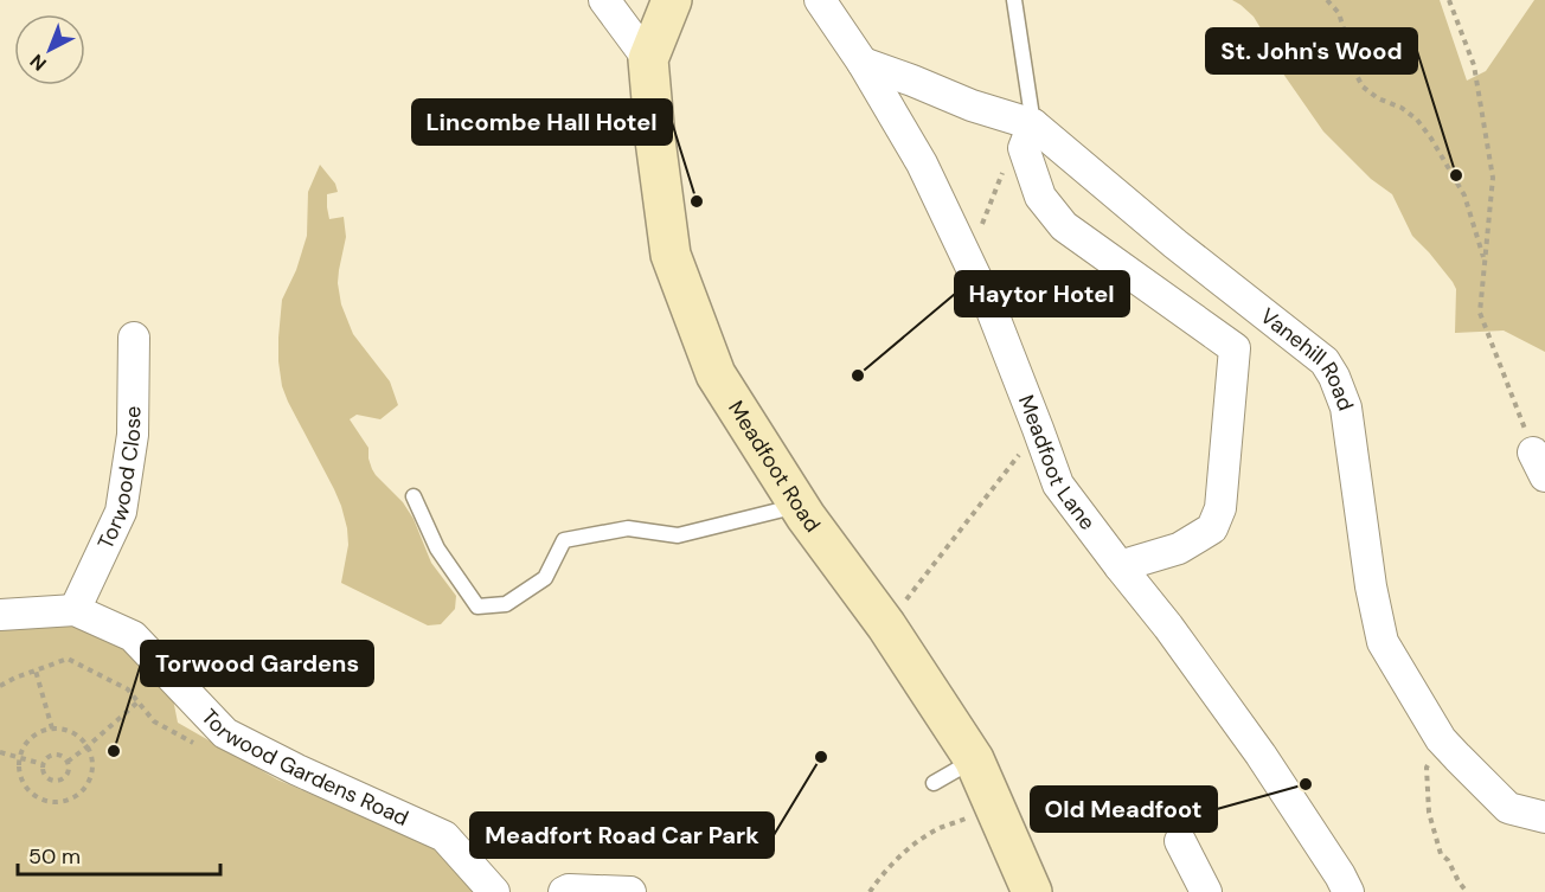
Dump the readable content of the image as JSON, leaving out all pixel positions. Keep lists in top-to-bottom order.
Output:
{
  "streets": {
    "street": [
      "Vanehill Road",
      "Meadfoot Lane",
      "Meadfoot Road",
      "Torwood Close",
      "Torwood Gardens Road"
    ]
  },
  "crossings": [
    ["Vanehill Road", "Meadfoot Lane"],
    ["Torwood Close", "Torwood Gardens Road"]
  ],
  "places": [
    "St. John's Wood",
    "Lincombe Hall Hotel",
    "Haytor Hotel",
    "Torwood Gardens",
    "Meadfort Road Car Park",
    "Old Meadfoot"
  ],
  "scale_bar": "50 m",
  "north": "bottom left"
}
